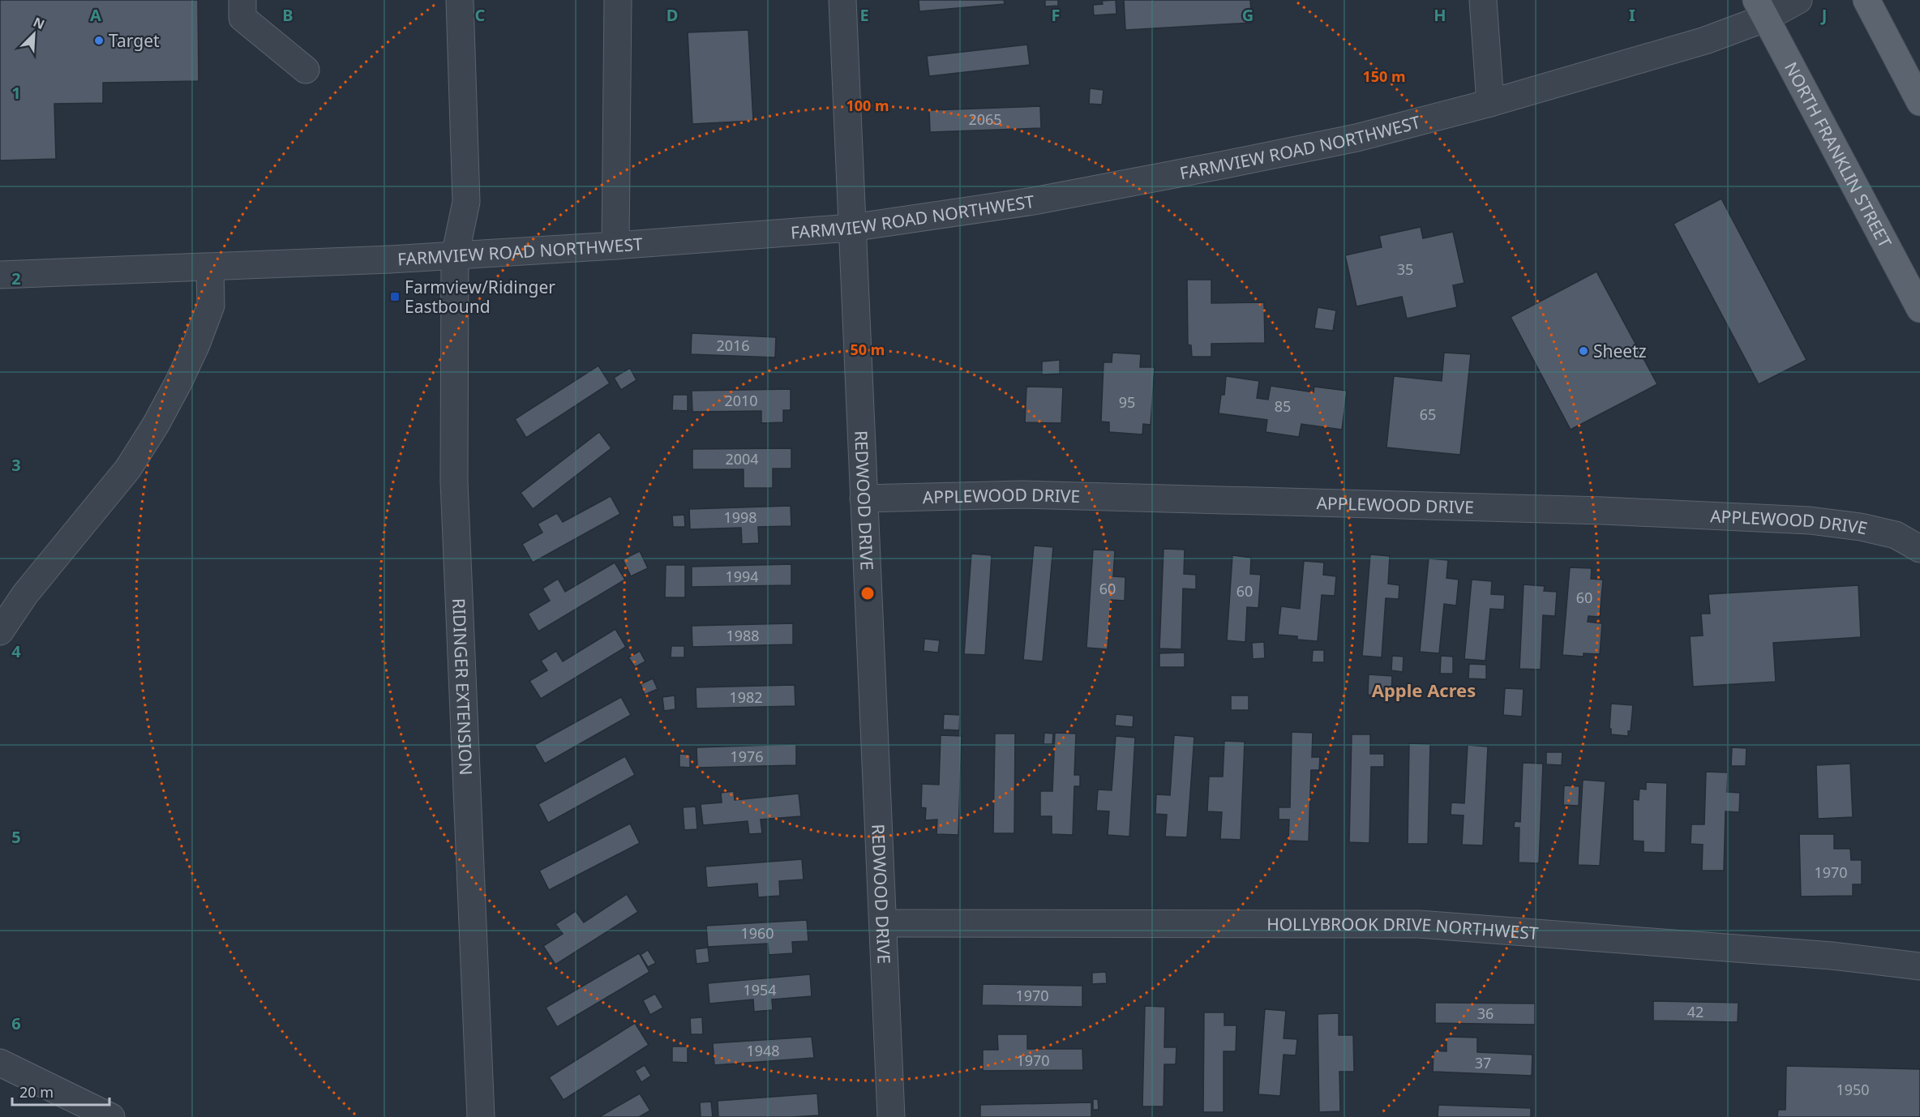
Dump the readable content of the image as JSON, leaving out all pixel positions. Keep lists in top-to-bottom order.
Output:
{
  "streets": {
    "main road": ["NORTH FRANKLIN STREET"],
    "street": [
      "FARMVIEW ROAD NORTHWEST",
      "APPLEWOOD DRIVE",
      "REDWOOD DRIVE",
      "RIDINGER EXTENSION",
      "HOLLYBROOK DRIVE NORTHWEST"
    ]
  },
  "crossings": [
    ["FARMVIEW ROAD NORTHWEST", "NORTH FRANKLIN STREET"],
    ["FARMVIEW ROAD NORTHWEST", "REDWOOD DRIVE"],
    ["FARMVIEW ROAD NORTHWEST", "RIDINGER EXTENSION"],
    ["APPLEWOOD DRIVE", "REDWOOD DRIVE"],
    ["REDWOOD DRIVE", "HOLLYBROOK DRIVE NORTHWEST"]
  ],
  "districts": ["Apple Acres"],
  "places": {
    "other": ["Target", "Sheetz"],
    "transit": ["Farmview/Ridinger Eastbound"]
  },
  "house_numbers": [
    "2065",
    "35",
    "2016",
    "2010",
    "95",
    "85",
    "65",
    "2004",
    "1998",
    "1994",
    "60",
    "60",
    "60",
    "1988",
    "1982",
    "1976",
    "1970",
    "1960",
    "1954",
    "1970",
    "42",
    "36",
    "1948",
    "1970",
    "37",
    "1950"
  ],
  "scale_bar": "20 m",
  "north": "top right",
  "grid": {
    "columns": [
      "A",
      "B",
      "C",
      "D",
      "E",
      "F",
      "G",
      "H",
      "I",
      "J"
    ],
    "rows": [
      "1",
      "2",
      "3",
      "4",
      "5",
      "6"
    ]
  },
  "rings": ["150 m", "100 m", "50 m"]
}
